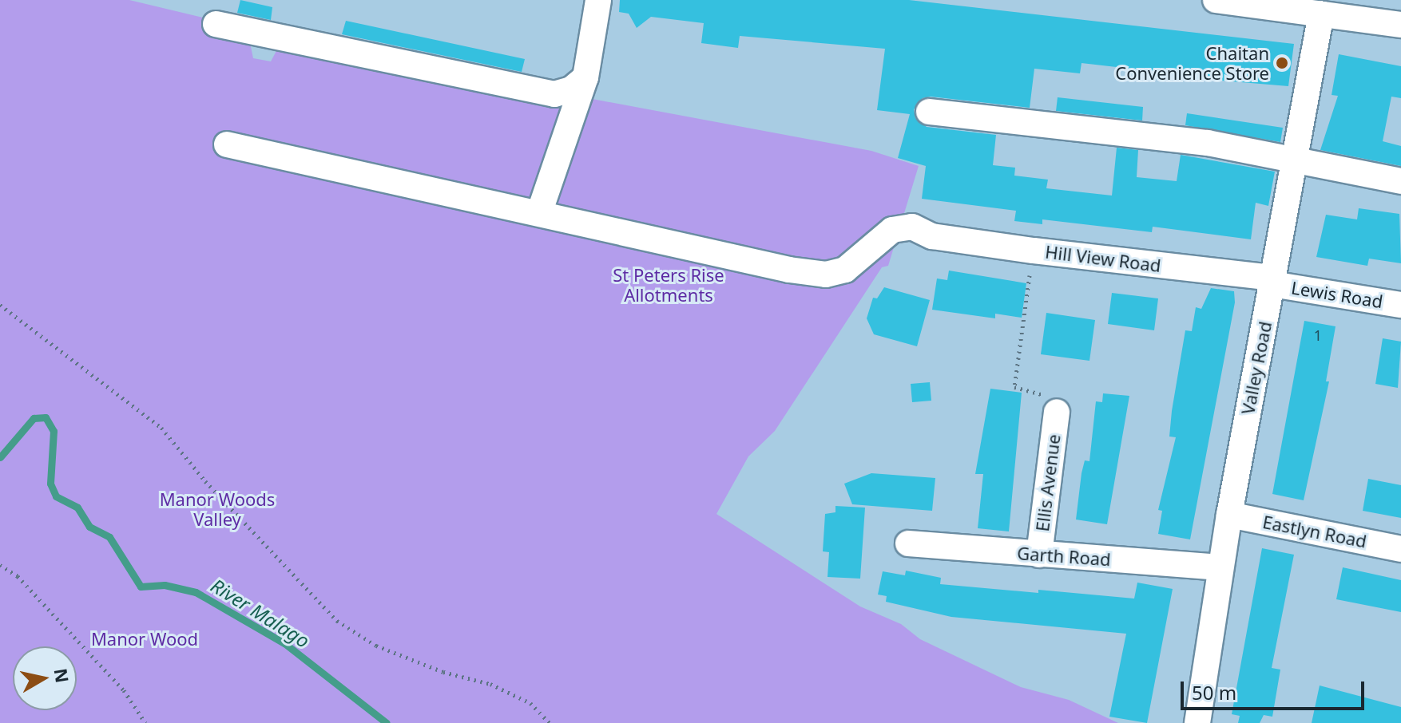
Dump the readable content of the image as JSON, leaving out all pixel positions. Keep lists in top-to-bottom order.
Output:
{
  "streets": {
    "street": [
      "Hill View Road",
      "Lewis Road",
      "Valley Road",
      "Ellis Avenue",
      "Eastlyn Road",
      "Garth Road"
    ]
  },
  "crossings": [
    ["Hill View Road", "Lewis Road"],
    ["Hill View Road", "Valley Road"],
    ["Lewis Road", "Valley Road"],
    ["Valley Road", "Eastlyn Road"],
    ["Valley Road", "Garth Road"],
    ["Ellis Avenue", "Garth Road"]
  ],
  "water": ["River Malago"],
  "parks": ["St Peters Rise Allotments", "Manor Woods Valley", "Manor Wood"],
  "places": ["Chaitan Convenience Store"],
  "house_numbers": ["1"],
  "scale_bar": "50 m",
  "north": "right"
}
